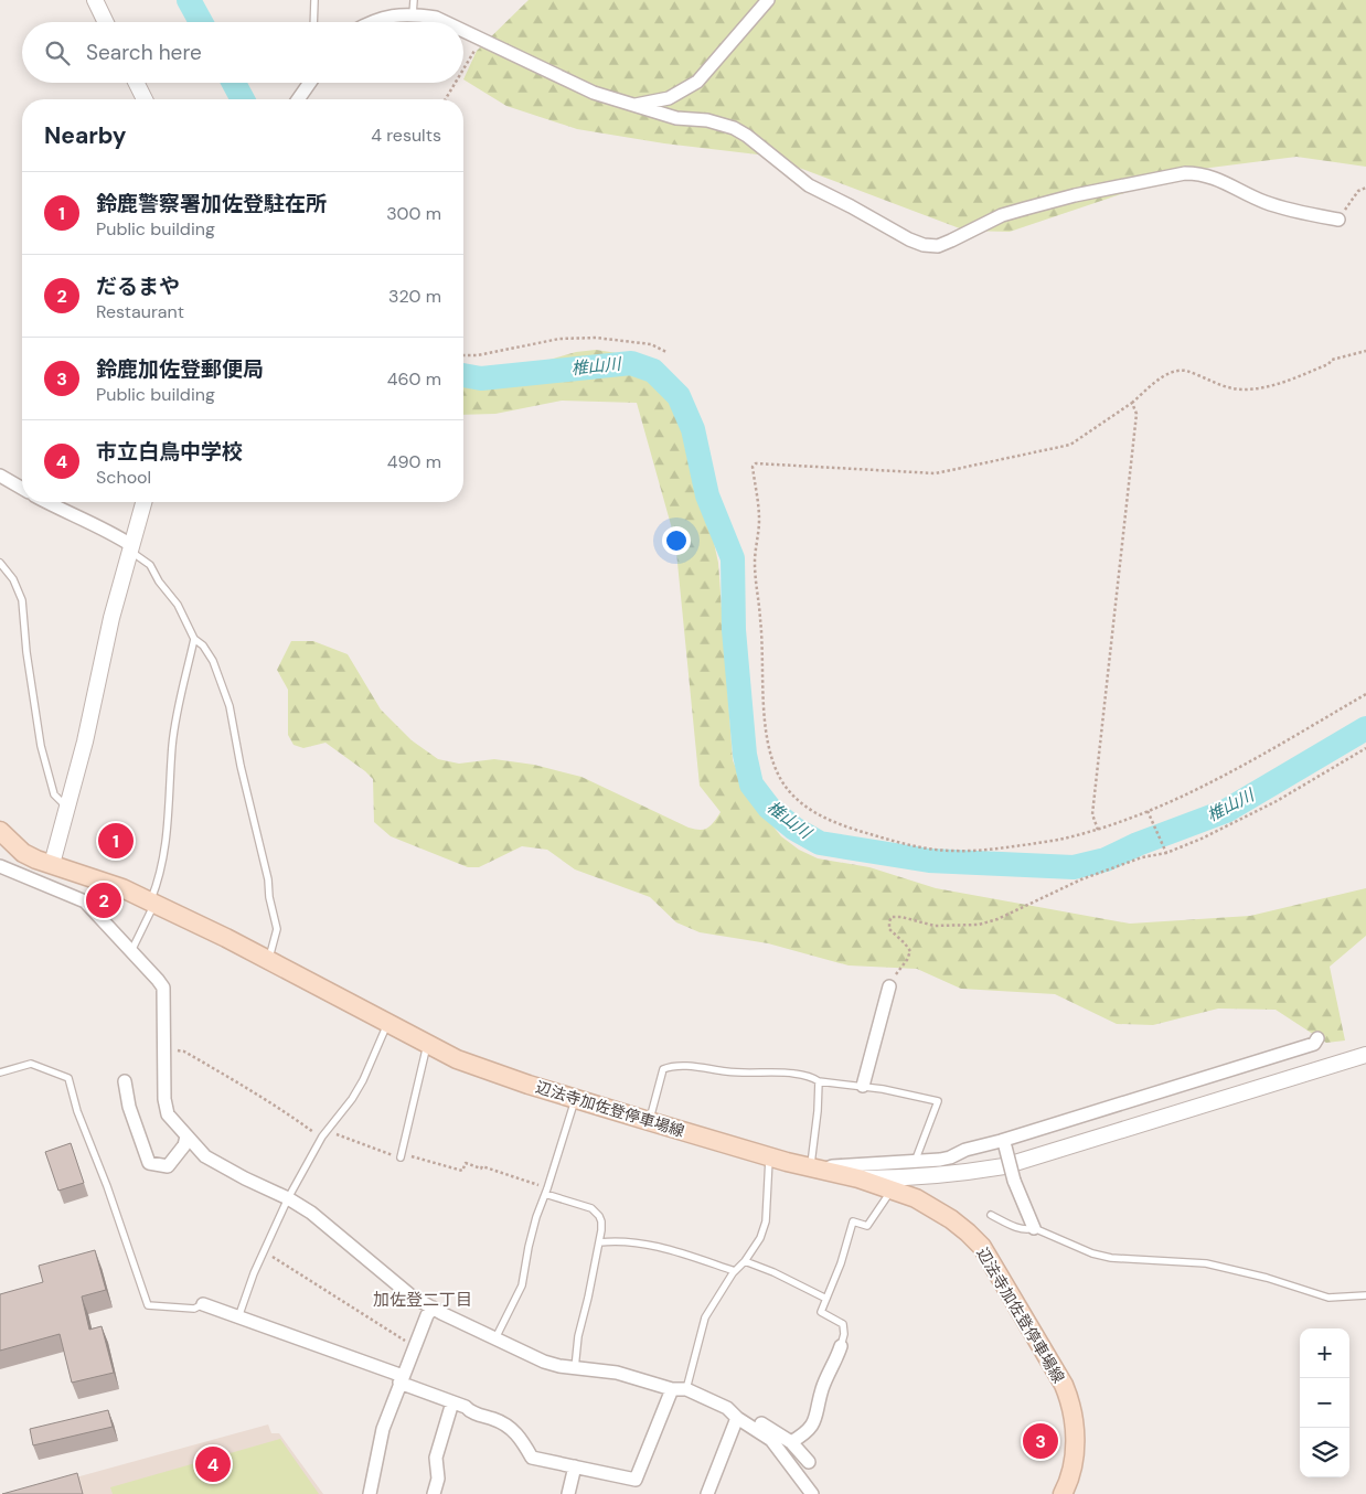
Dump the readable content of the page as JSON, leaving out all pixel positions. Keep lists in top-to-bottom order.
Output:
{
  "streets": {
    "main road": ["辺法寺加佐登停車場線"]
  },
  "districts": ["加佐登二丁目"],
  "water": ["椎山川"],
  "page": {
    "search": "Search here",
    "heading": ["Nearby", "4 results"],
    "list": [
      {
        "mark": "1",
        "name": "鈴鹿警察署加佐登駐在所",
        "note": "Public building",
        "value": "300 m"
      },
      {
        "mark": "2",
        "name": "だるまや",
        "note": "Restaurant",
        "value": "320 m"
      },
      {
        "mark": "3",
        "name": "鈴鹿加佐登郵便局",
        "note": "Public building",
        "value": "460 m"
      },
      {
        "mark": "4",
        "name": "市立白鳥中学校",
        "note": "School",
        "value": "490 m"
      }
    ],
    "pins": [
      "1",
      "2",
      "3",
      "4"
    ],
    "map_buttons": ["+", "−"]
  }
}
